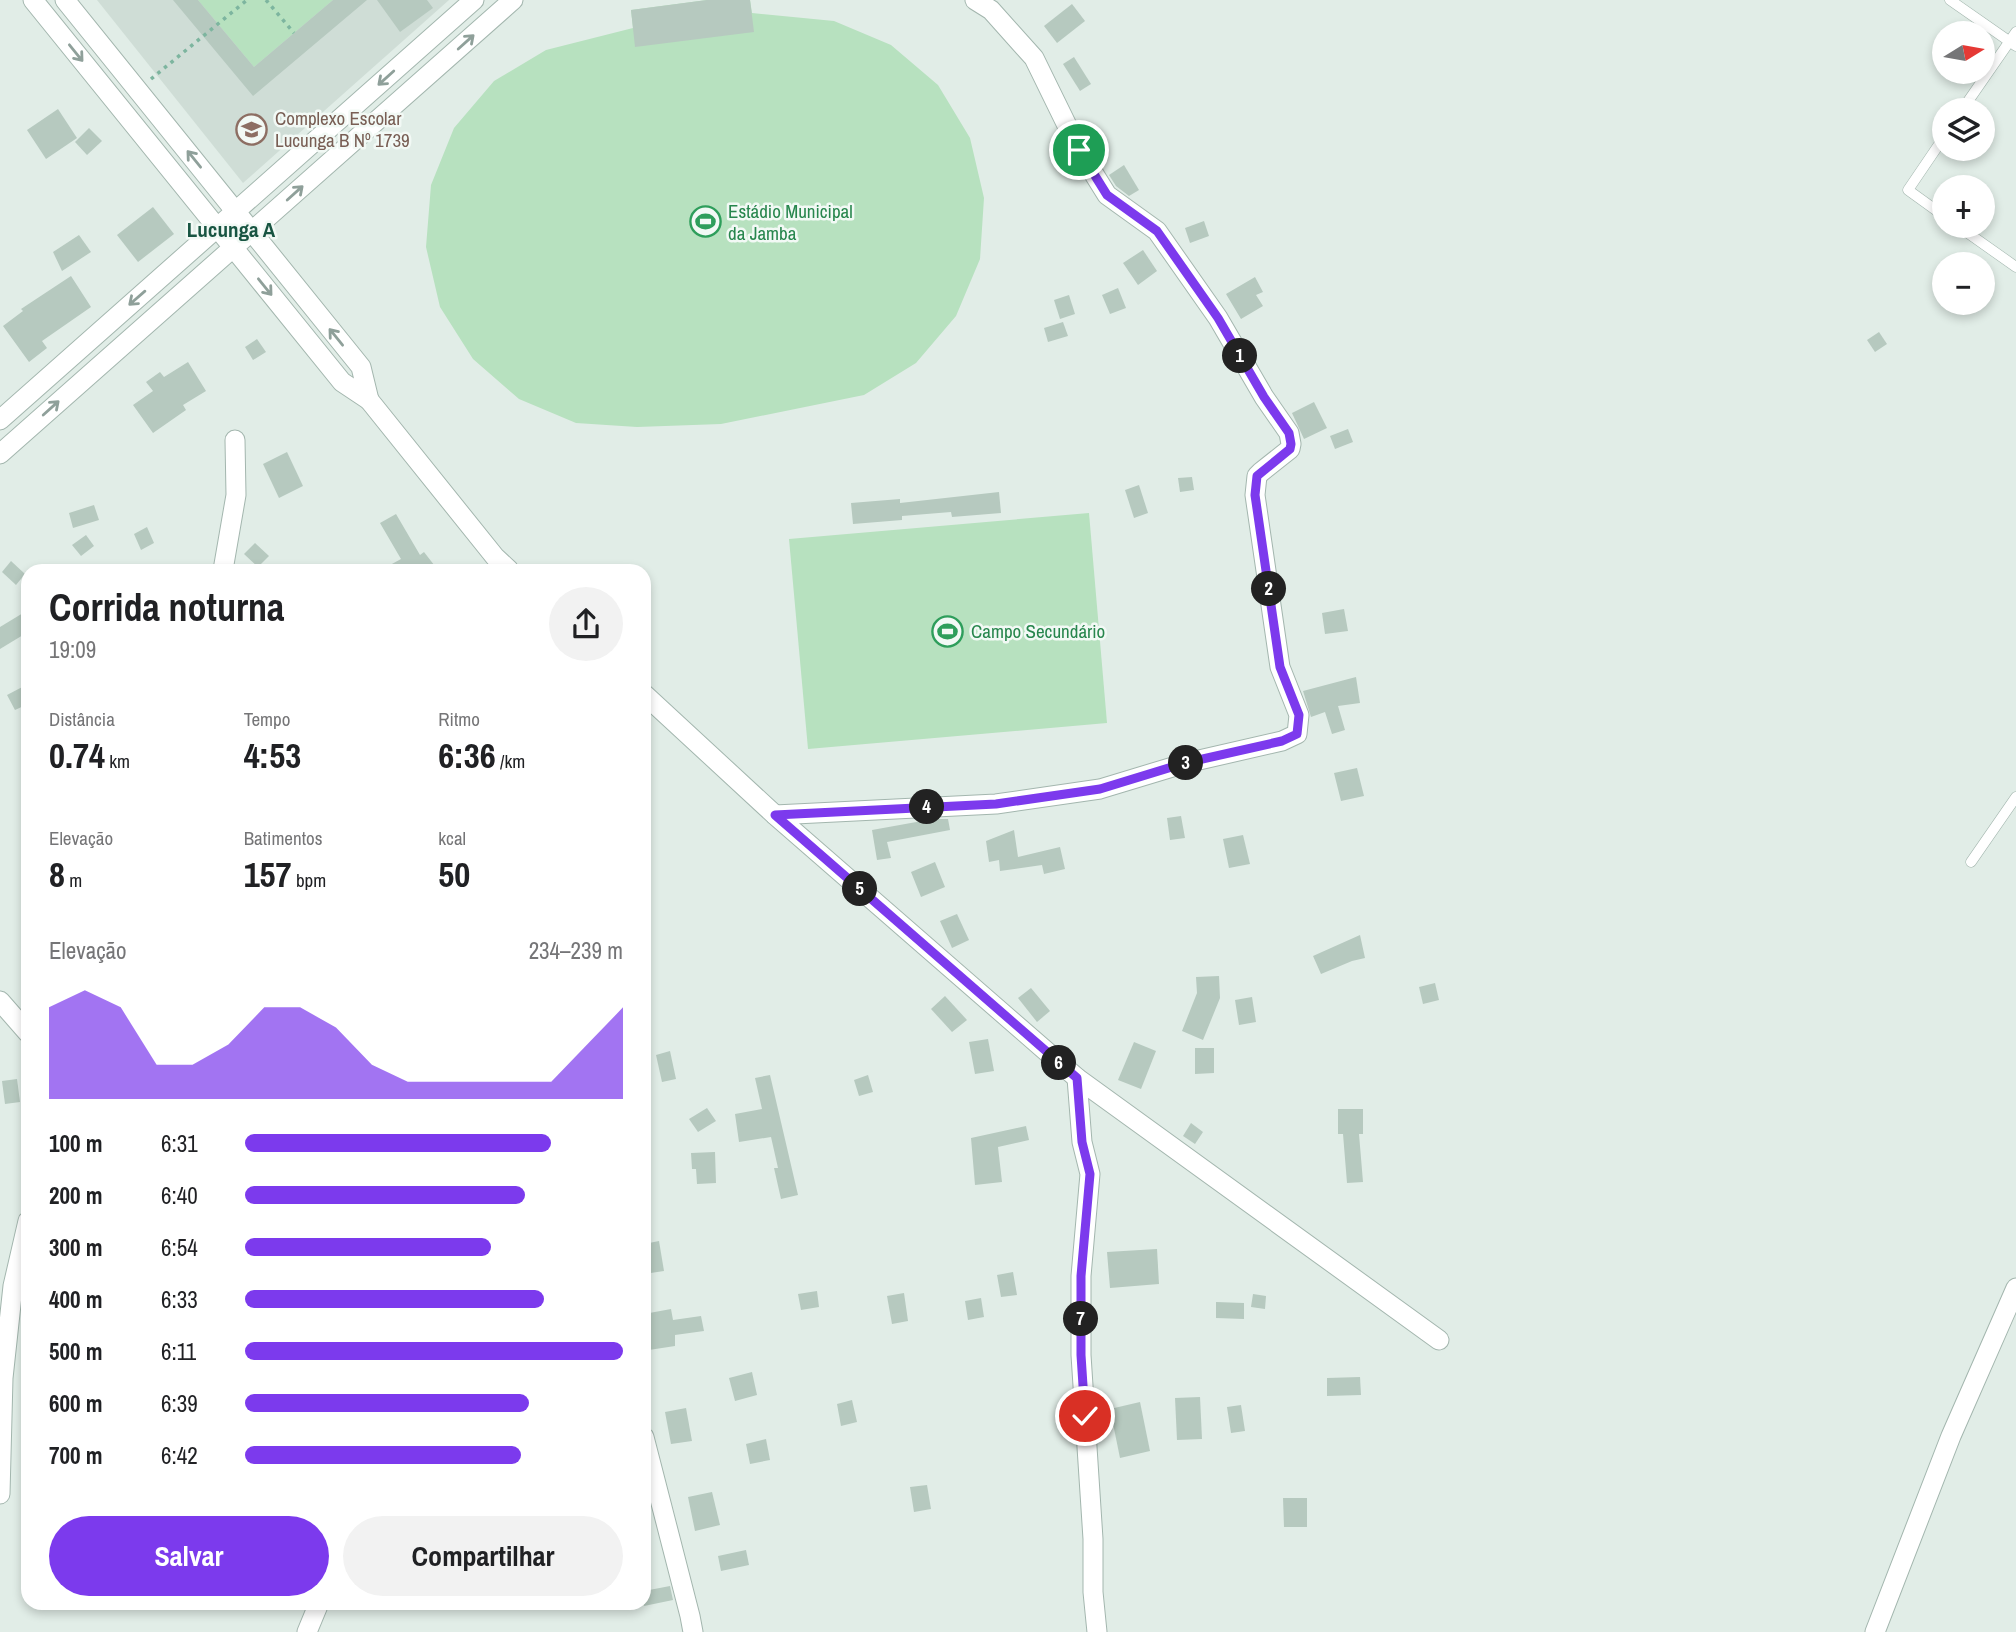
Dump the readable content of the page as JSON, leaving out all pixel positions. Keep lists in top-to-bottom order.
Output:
{
  "districts": ["Lucunga A"],
  "places": {
    "school or university": ["Complexo Escolar Lucunga B Nº 1739"],
    "sports": ["Estádio Municipal da Jamba", "Campo Secundário"]
  },
  "north": "right",
  "page": {
    "map_buttons": ["+", "−"],
    "pins": [
      "1",
      "2",
      "3",
      "4",
      "5",
      "6",
      "7"
    ],
    "heading": ["Corrida noturna", "19:09"],
    "stats": [
      ["Distância", "0.74 km"],
      ["Tempo", "4:53"],
      ["Ritmo", "6:36 /km"],
      ["Elevação", "8 m"],
      ["Batimentos", "157 bpm"],
      ["kcal", "50"]
    ],
    "chart": ["Elevação", "234–239 m"],
    "list": [
      {
        "name": "100 m",
        "note": "6:31"
      },
      {
        "name": "200 m",
        "note": "6:40"
      },
      {
        "name": "300 m",
        "note": "6:54"
      },
      {
        "name": "400 m",
        "note": "6:33"
      },
      {
        "name": "500 m",
        "note": "6:11"
      },
      {
        "name": "600 m",
        "note": "6:39"
      },
      {
        "name": "700 m",
        "note": "6:42"
      }
    ],
    "buttons": ["Salvar", "Compartilhar"]
  }
}
